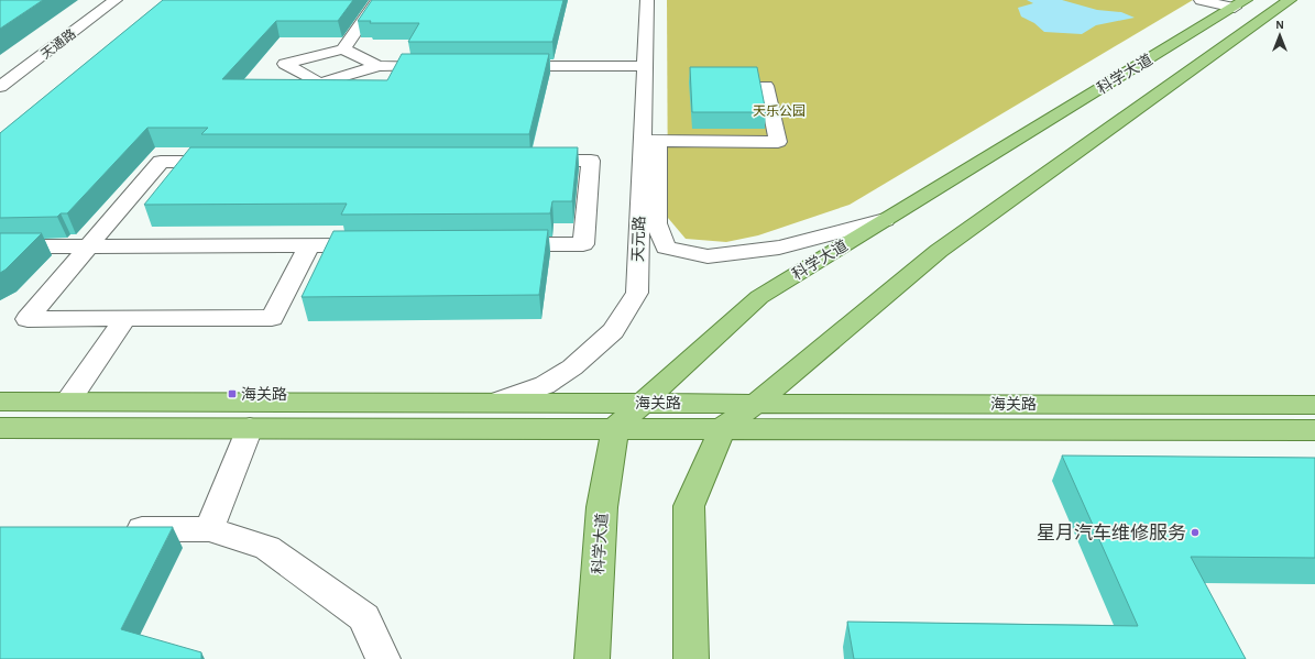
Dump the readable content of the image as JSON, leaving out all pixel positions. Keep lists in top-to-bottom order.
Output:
{
  "streets": {
    "main road": ["科学大道", "海关路"],
    "street": ["天通路", "天元路"]
  },
  "crossings": [
    ["科学大道", "天元路"],
    ["科学大道", "海关路"],
    ["天元路", "海关路"]
  ],
  "parks": ["天乐公园"],
  "places": {
    "transit": ["海关路"],
    "other": ["星月汽车维修服务"]
  },
  "north": "top"
}
